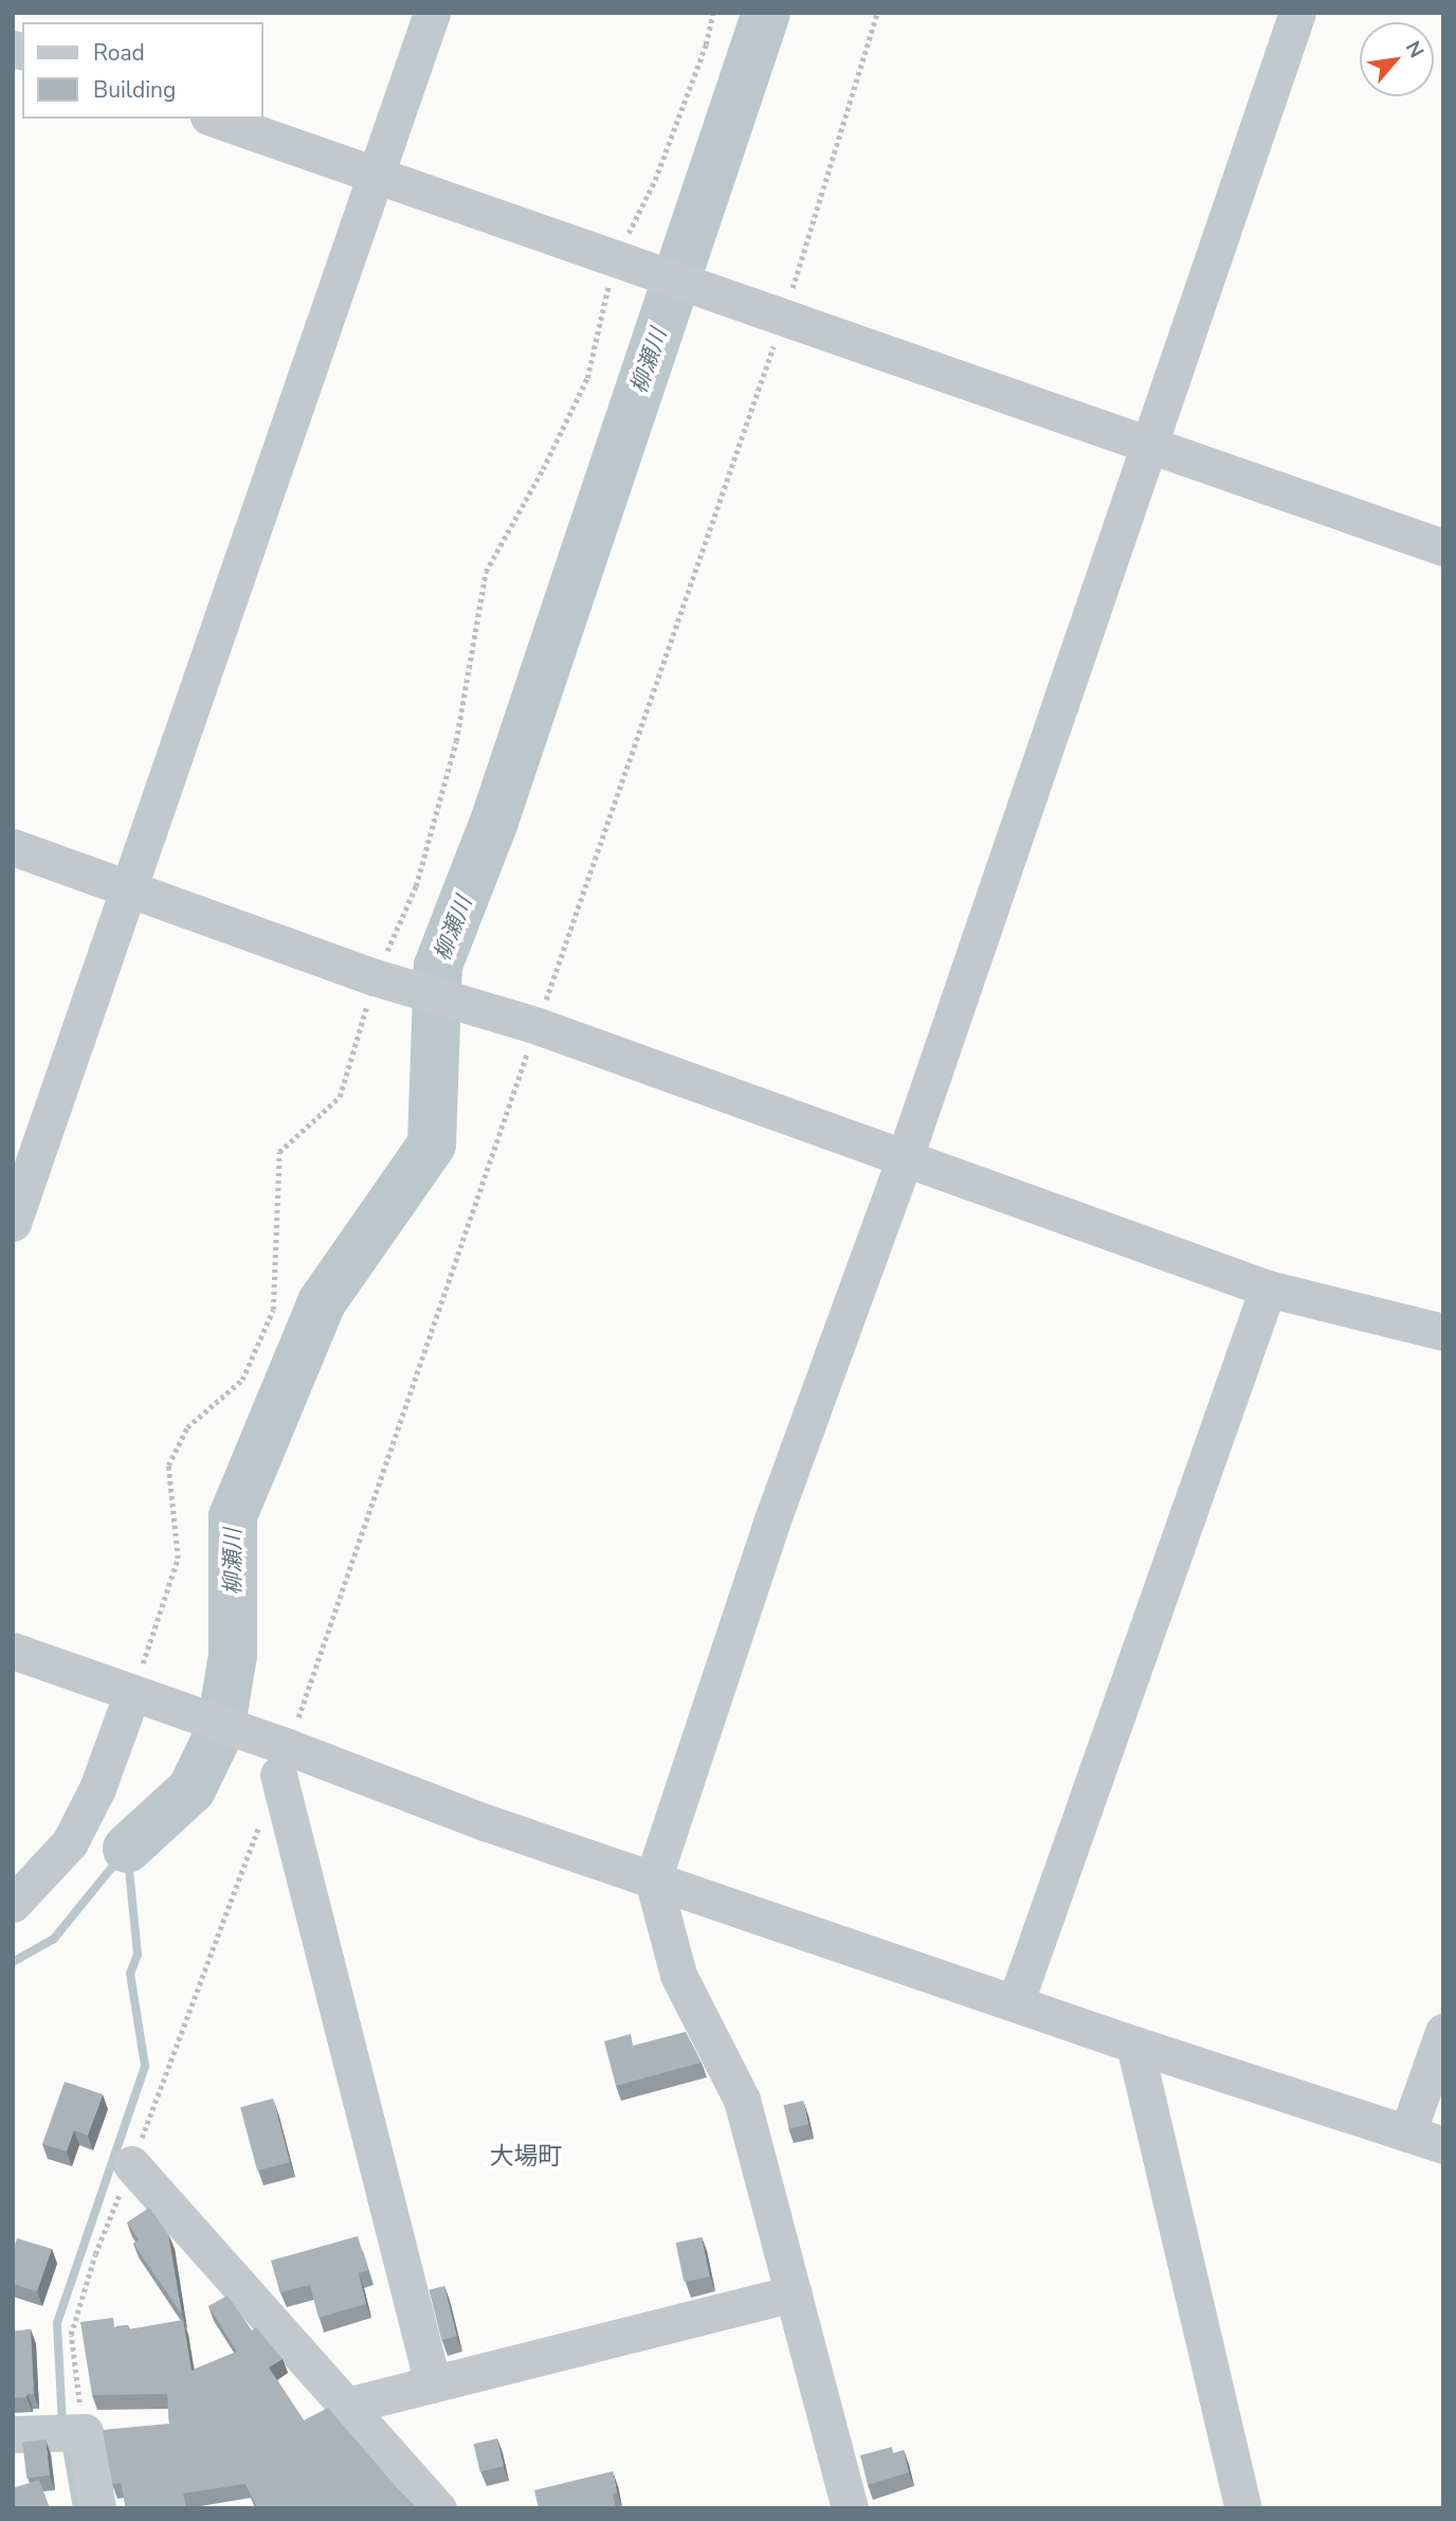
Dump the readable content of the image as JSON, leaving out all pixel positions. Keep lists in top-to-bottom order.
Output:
{
  "districts": ["大場町"],
  "water": ["柳瀬川"],
  "legend": ["Road", "Building"],
  "north": "top right"
}
